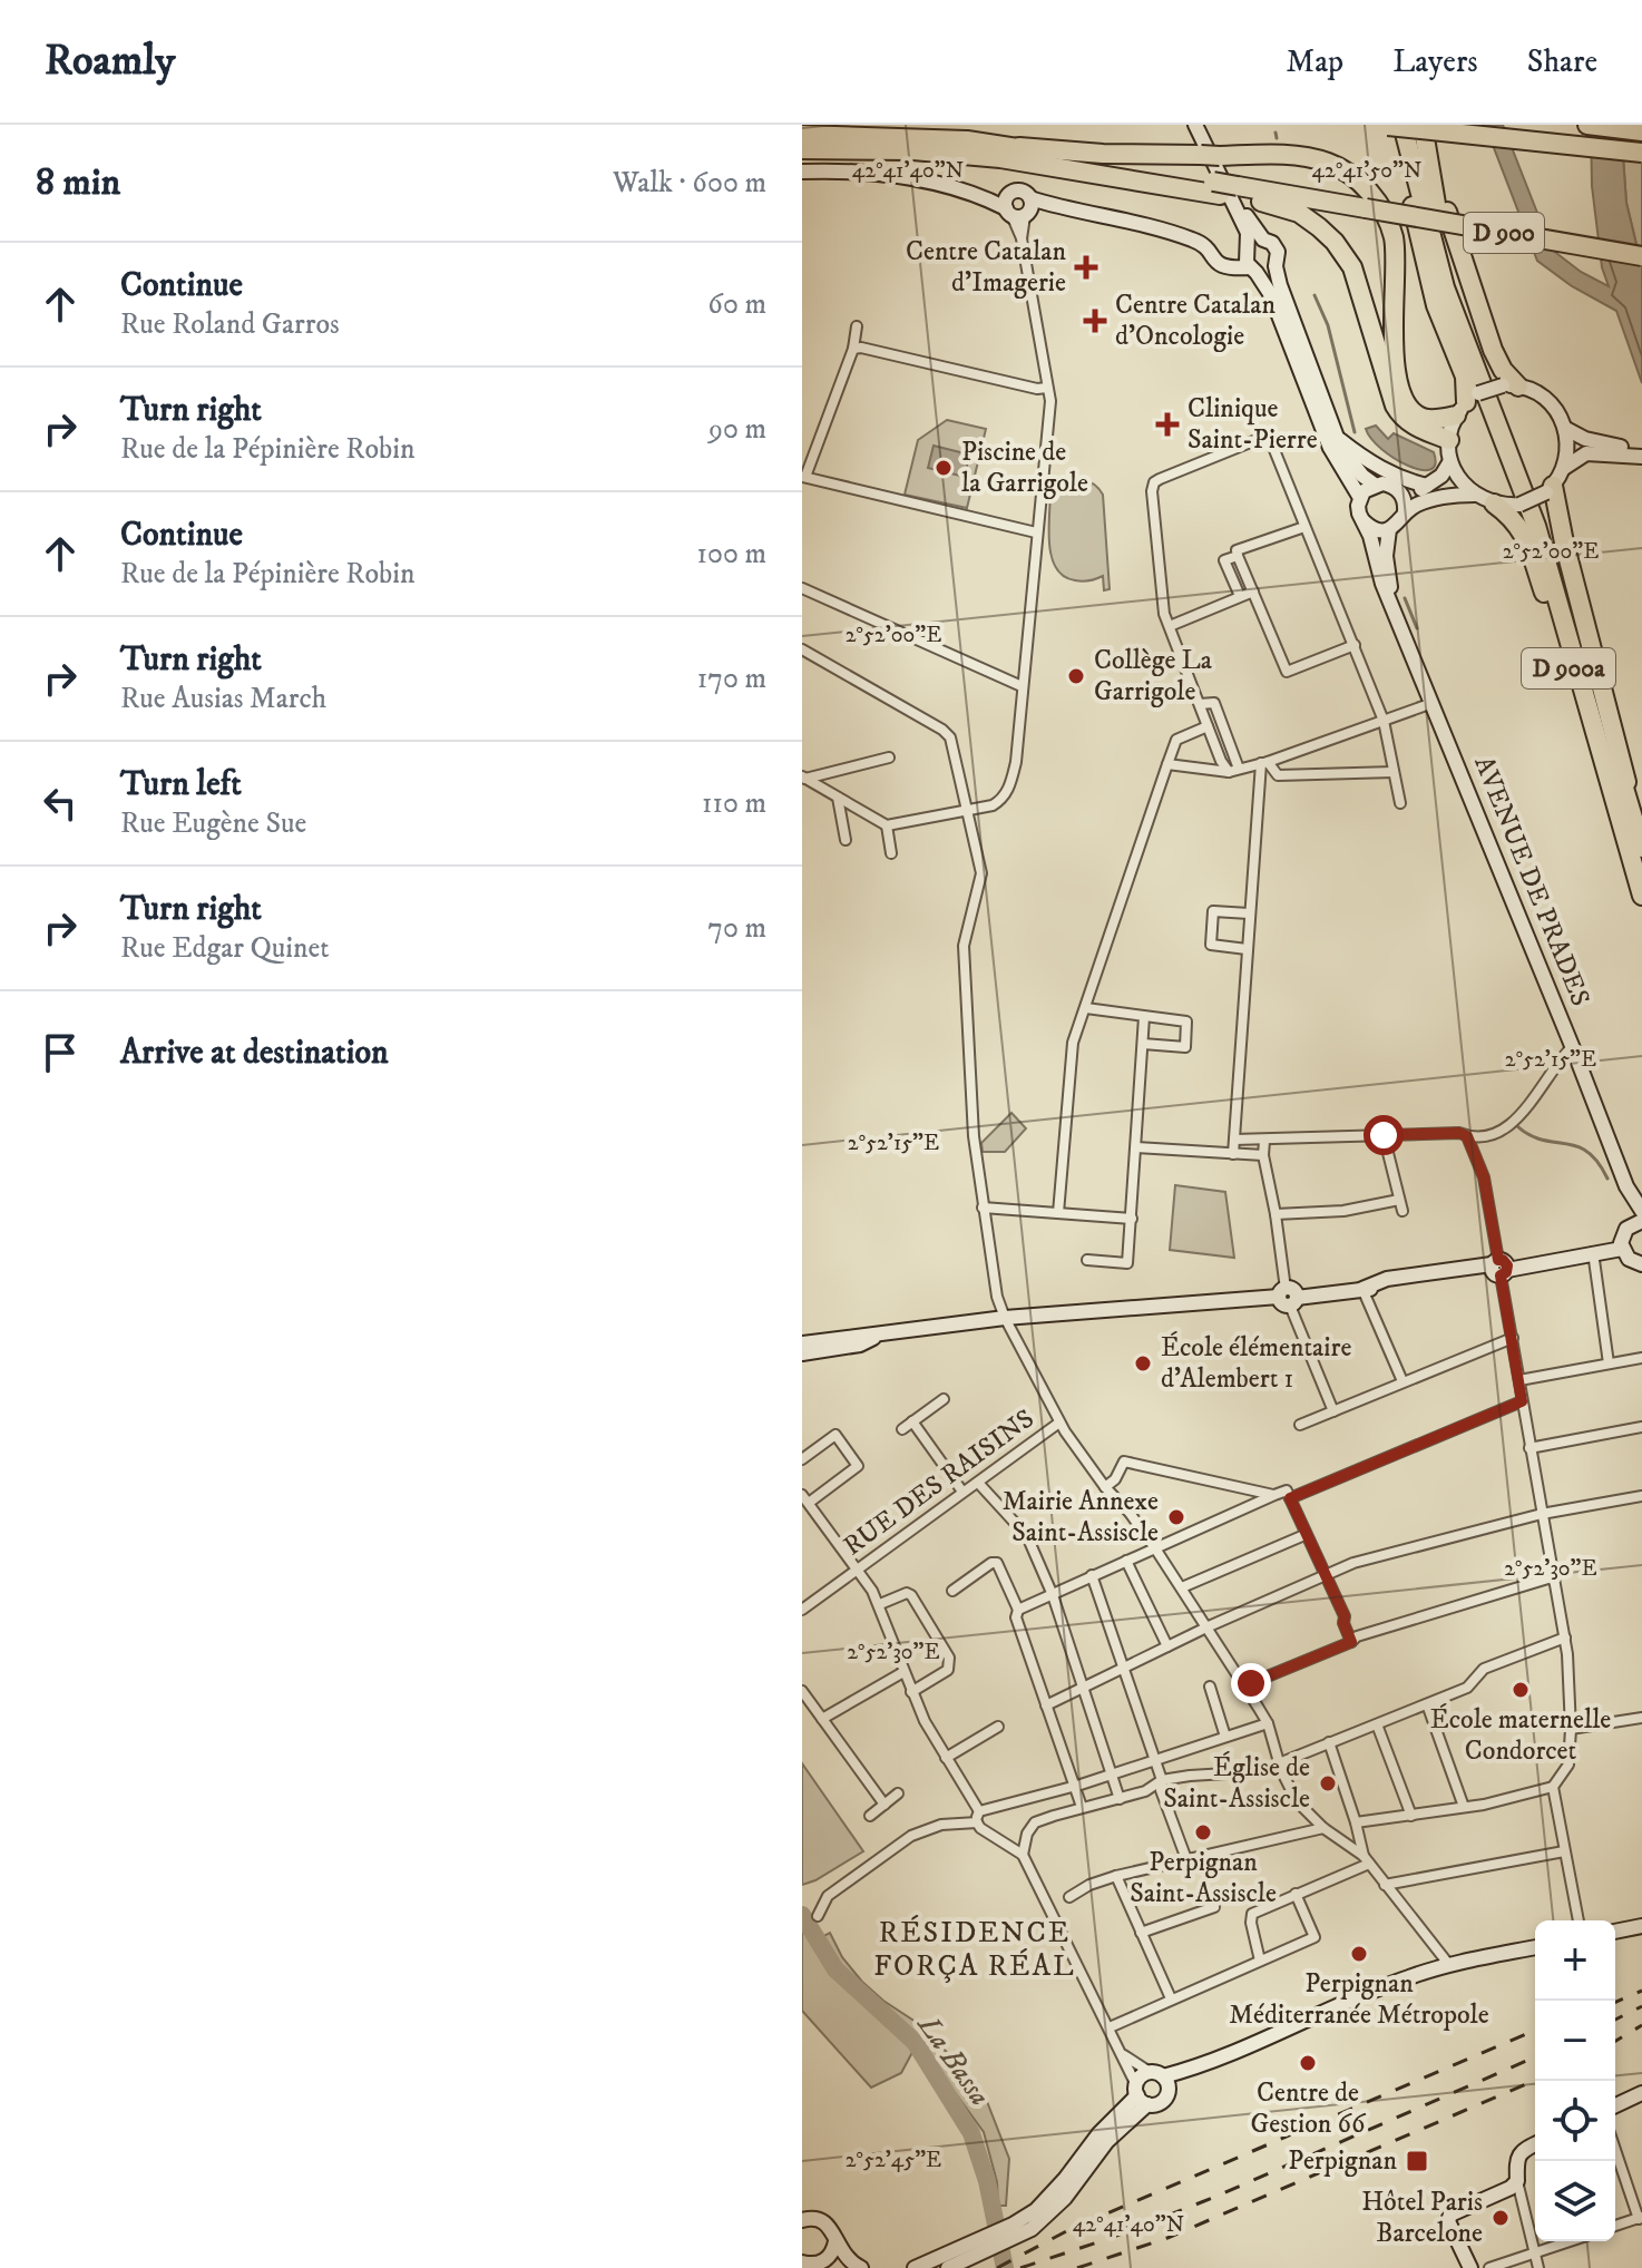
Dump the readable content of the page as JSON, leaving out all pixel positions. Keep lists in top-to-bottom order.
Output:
{
  "streets": {
    "highway": ["D 900", "D 900a"],
    "main road": ["AVENUE DE PRADES"],
    "street": ["RUE DES RAISINS"]
  },
  "districts": ["RÉSIDENCE FORÇA RÉAL"],
  "water": ["La Bassa"],
  "places": {
    "health": ["Centre Catalan d'Imagerie", "Centre Catalan d'Oncologie", "Clinique Saint-Pierre"],
    "other": [
      "Piscine de la Garrigole",
      "Collège La Garrigole",
      "École élémentaire d'Alembert 1",
      "Mairie Annexe Saint-Assiscle",
      "École maternelle Condorcet",
      "Église de Saint-Assiscle",
      "Perpignan Saint-Assiscle",
      "Perpignan Méditerranée Métropole",
      "Centre de Gestion 66",
      "Hôtel Paris Barcelone"
    ],
    "transit": ["Perpignan"]
  },
  "page": {
    "header": "Roamly",
    "nav": ["Map", "Layers", "Share"],
    "heading": ["8 min", "Walk · 600 m"],
    "list": [
      ["Continue", "Rue Roland Garros", "60 m"],
      ["Turn right", "Rue de la Pépinière Robin", "90 m"],
      ["Continue", "Rue de la Pépinière Robin", "100 m"],
      ["Turn right", "Rue Ausias March", "170 m"],
      ["Turn left", "Rue Eugène Sue", "110 m"],
      ["Turn right", "Rue Edgar Quinet", "70 m"],
      "Arrive at destination"
    ],
    "map_buttons": ["+", "−"]
  },
  "coordinates": [
    "42°41'40\"N",
    "42°41'50\"N",
    "2°52'00\"E",
    "2°52'15\"E",
    "2°52'30\"E",
    "2°52'45\"E"
  ]
}
